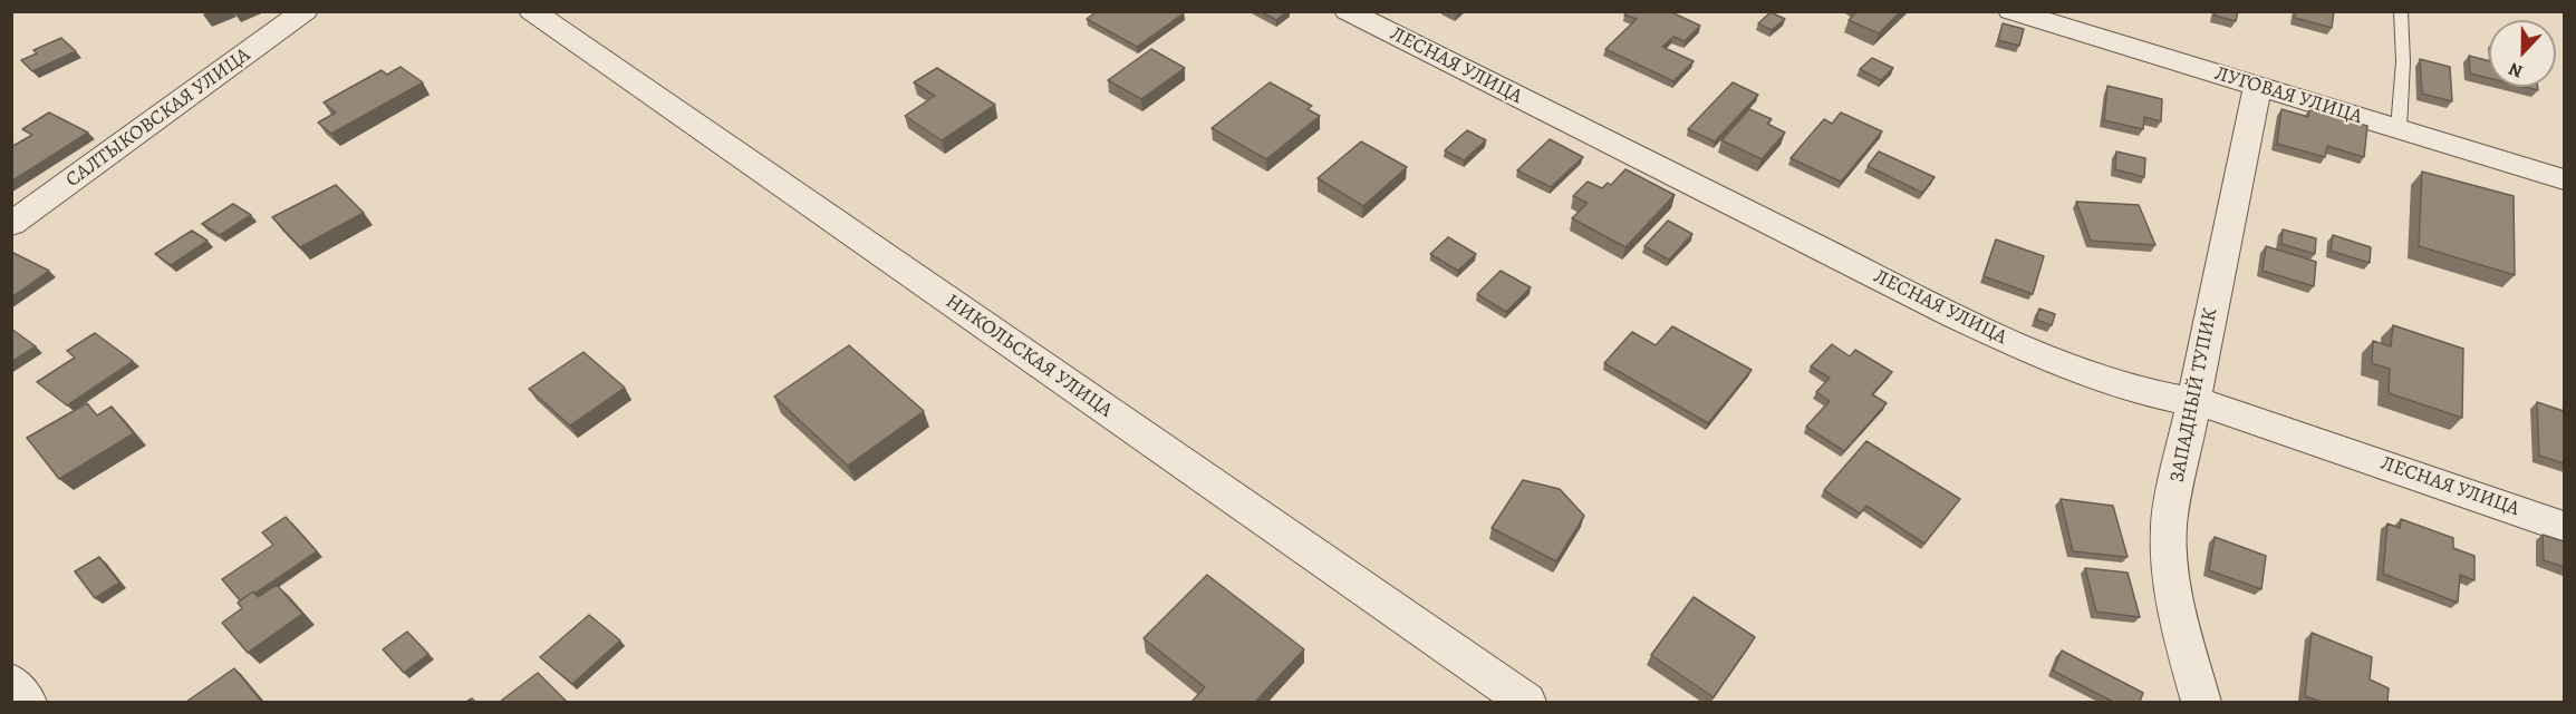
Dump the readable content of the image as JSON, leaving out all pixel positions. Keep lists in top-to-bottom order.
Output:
{
  "streets": {
    "street": [
      "ЛЕСНАЯ УЛИЦА",
      "ЛУГОВАЯ УЛИЦА",
      "САЛТЫКОВСКАЯ УЛИЦА",
      "НИКОЛЬСКАЯ УЛИЦА",
      "ЗАПАДНЫЙ ТУПИК"
    ]
  },
  "crossings": [
    ["ЛЕСНАЯ УЛИЦА", "ЗАПАДНЫЙ ТУПИК"],
    ["ЛУГОВАЯ УЛИЦА", "ЗАПАДНЫЙ ТУПИК"]
  ],
  "north": "bottom"
}
